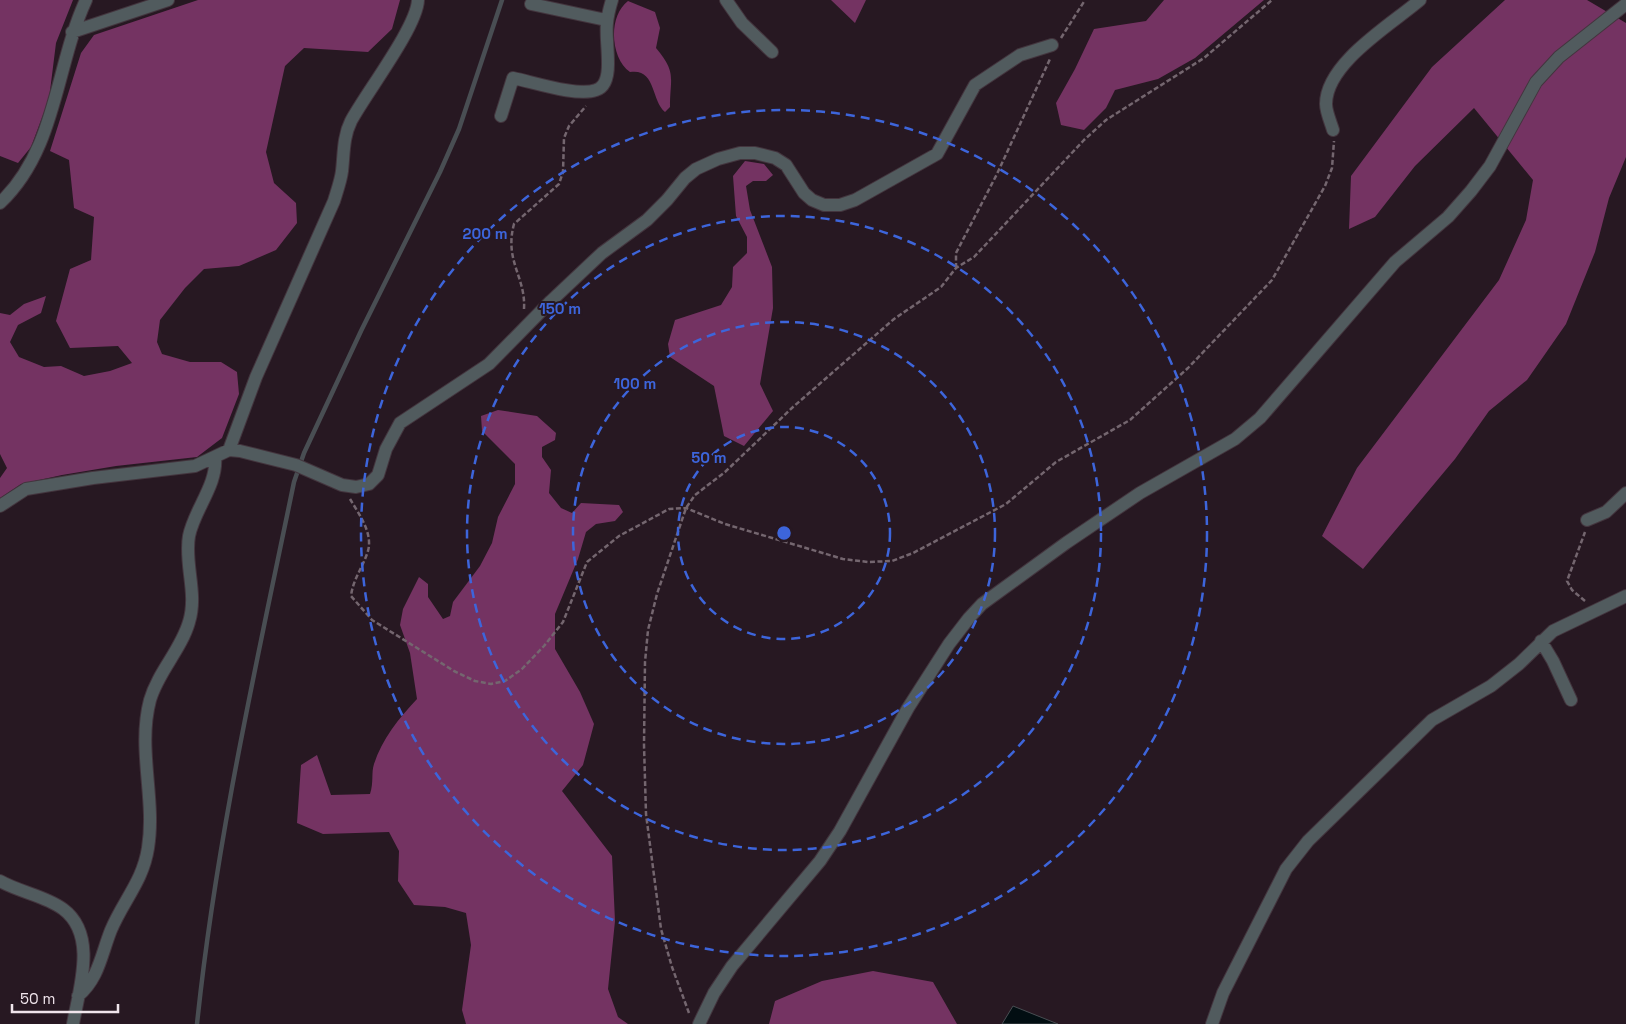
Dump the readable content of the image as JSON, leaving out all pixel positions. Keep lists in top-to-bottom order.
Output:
{
  "scale_bar": "50 m",
  "rings": [
    "200 m",
    "150 m",
    "100 m",
    "50 m"
  ]
}
